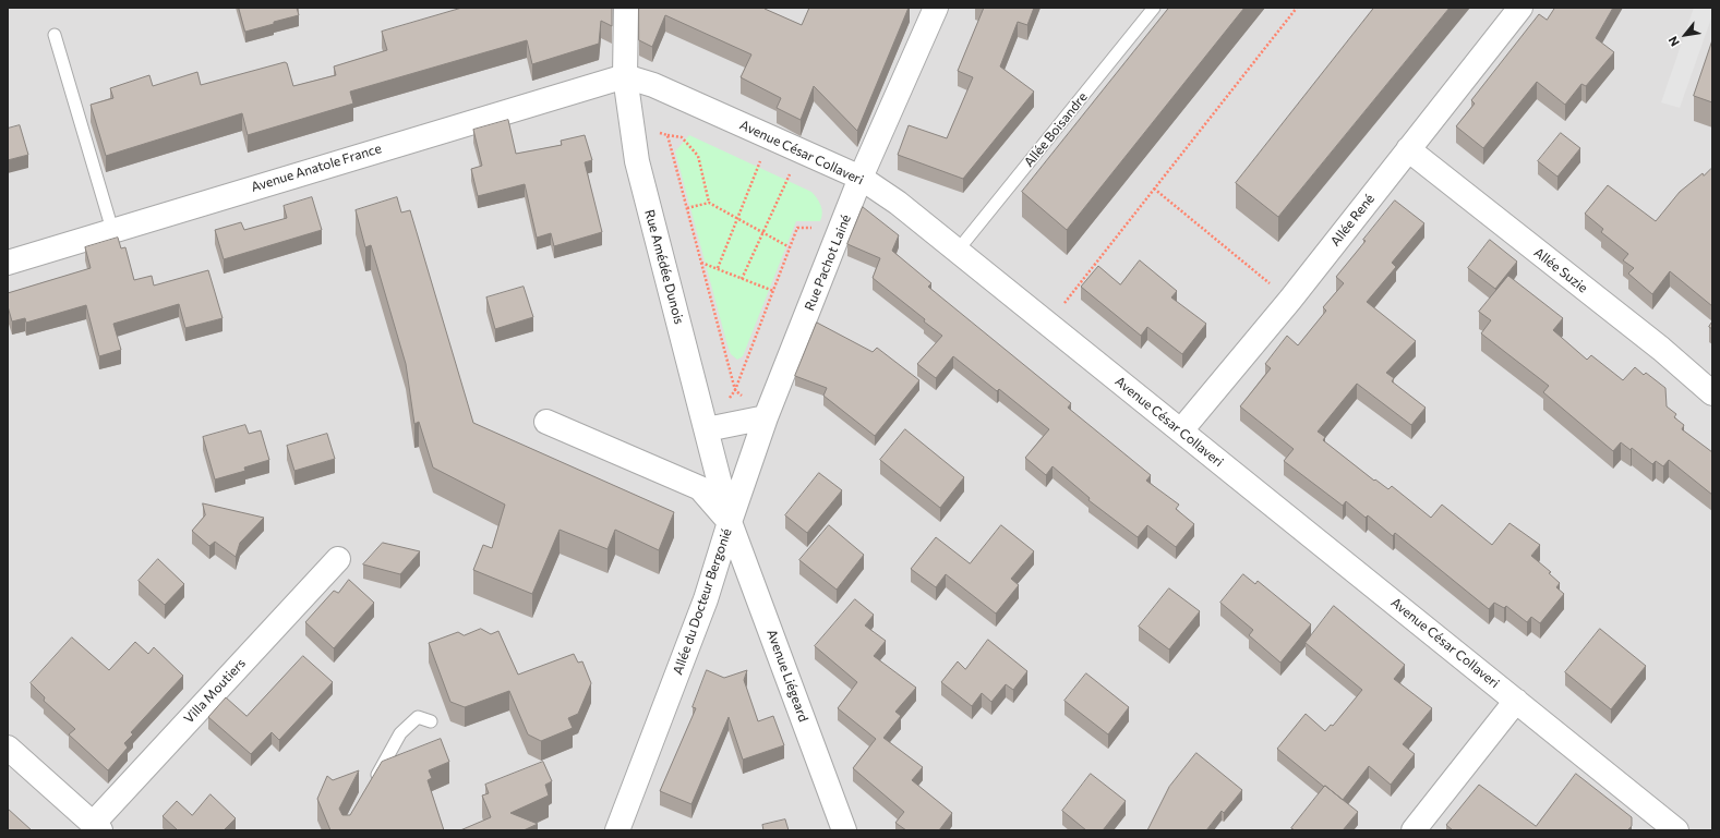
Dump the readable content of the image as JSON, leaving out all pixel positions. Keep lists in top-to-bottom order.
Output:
{
  "streets": {
    "street": [
      "Avenue César Collaveri",
      "Avenue Anatole France",
      "Allée René",
      "Rue Pachot Lainé",
      "Rue Amédée Dunois",
      "Allée Suzie",
      "Allée du Docteur Bergonié",
      "Avenue Liégeard",
      "Villa Moutiers"
    ],
    "lane": ["Allée Boisandre"]
  },
  "crossings": [
    ["Allée Boisandre", "Avenue César Collaveri"],
    ["Avenue César Collaveri", "Avenue Anatole France"],
    ["Avenue César Collaveri", "Allée René"],
    ["Avenue César Collaveri", "Rue Pachot Lainé"],
    ["Avenue César Collaveri", "Rue Amédée Dunois"],
    ["Avenue Anatole France", "Rue Amédée Dunois"],
    ["Allée René", "Allée Suzie"],
    ["Rue Pachot Lainé", "Rue Amédée Dunois"],
    ["Rue Pachot Lainé", "Allée du Docteur Bergonié"],
    ["Rue Pachot Lainé", "Avenue Liégeard"],
    ["Rue Amédée Dunois", "Allée du Docteur Bergonié"],
    ["Rue Amédée Dunois", "Avenue Liégeard"],
    ["Allée du Docteur Bergonié", "Avenue Liégeard"]
  ],
  "north": "bottom left"
}
